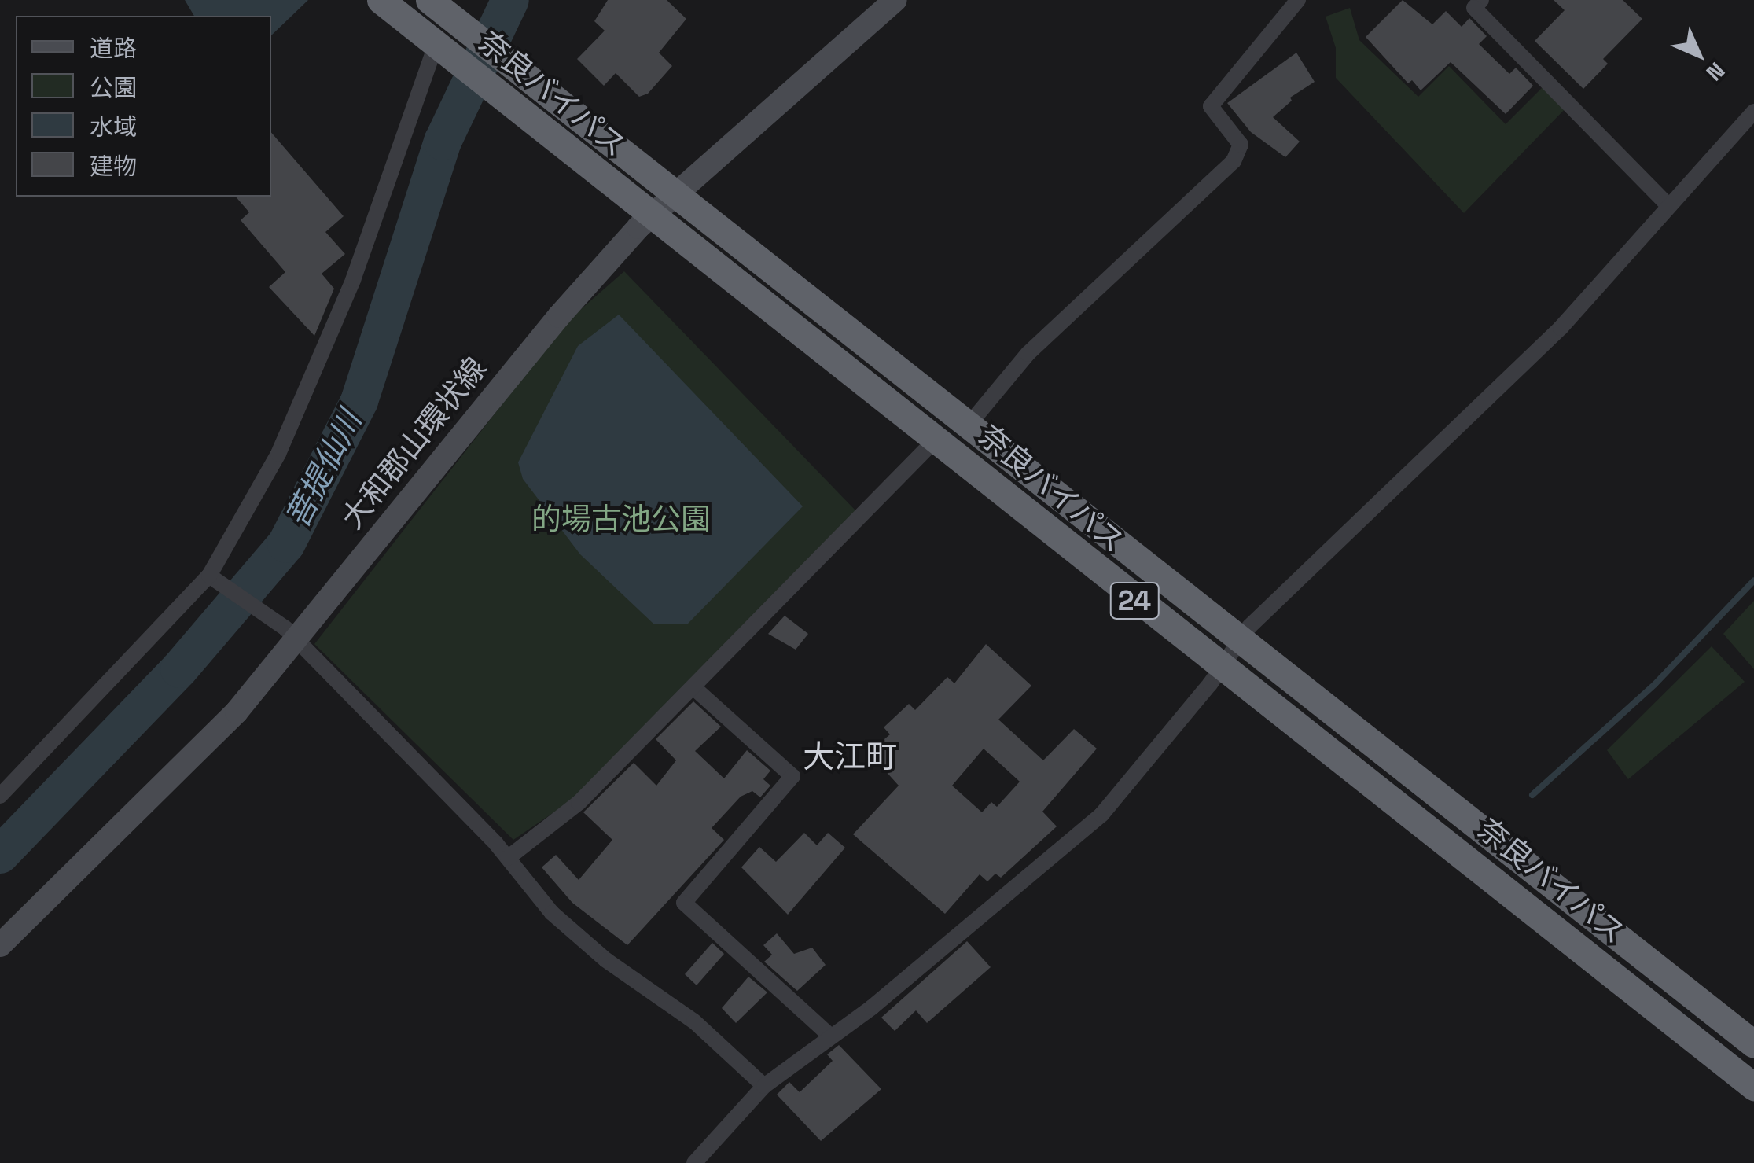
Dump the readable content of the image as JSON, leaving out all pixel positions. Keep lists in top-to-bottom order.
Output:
{
  "streets": {
    "highway": ["奈良バイパス", "24"],
    "main road": ["大和郡山環状線"]
  },
  "crossings": [
    ["奈良バイパス", "大和郡山環状線"]
  ],
  "districts": ["大江町"],
  "water": ["菩提仙川"],
  "parks": ["的場古池公園"],
  "legend": [
    "道路",
    "公園",
    "水域",
    "建物"
  ],
  "north": "bottom right"
}
